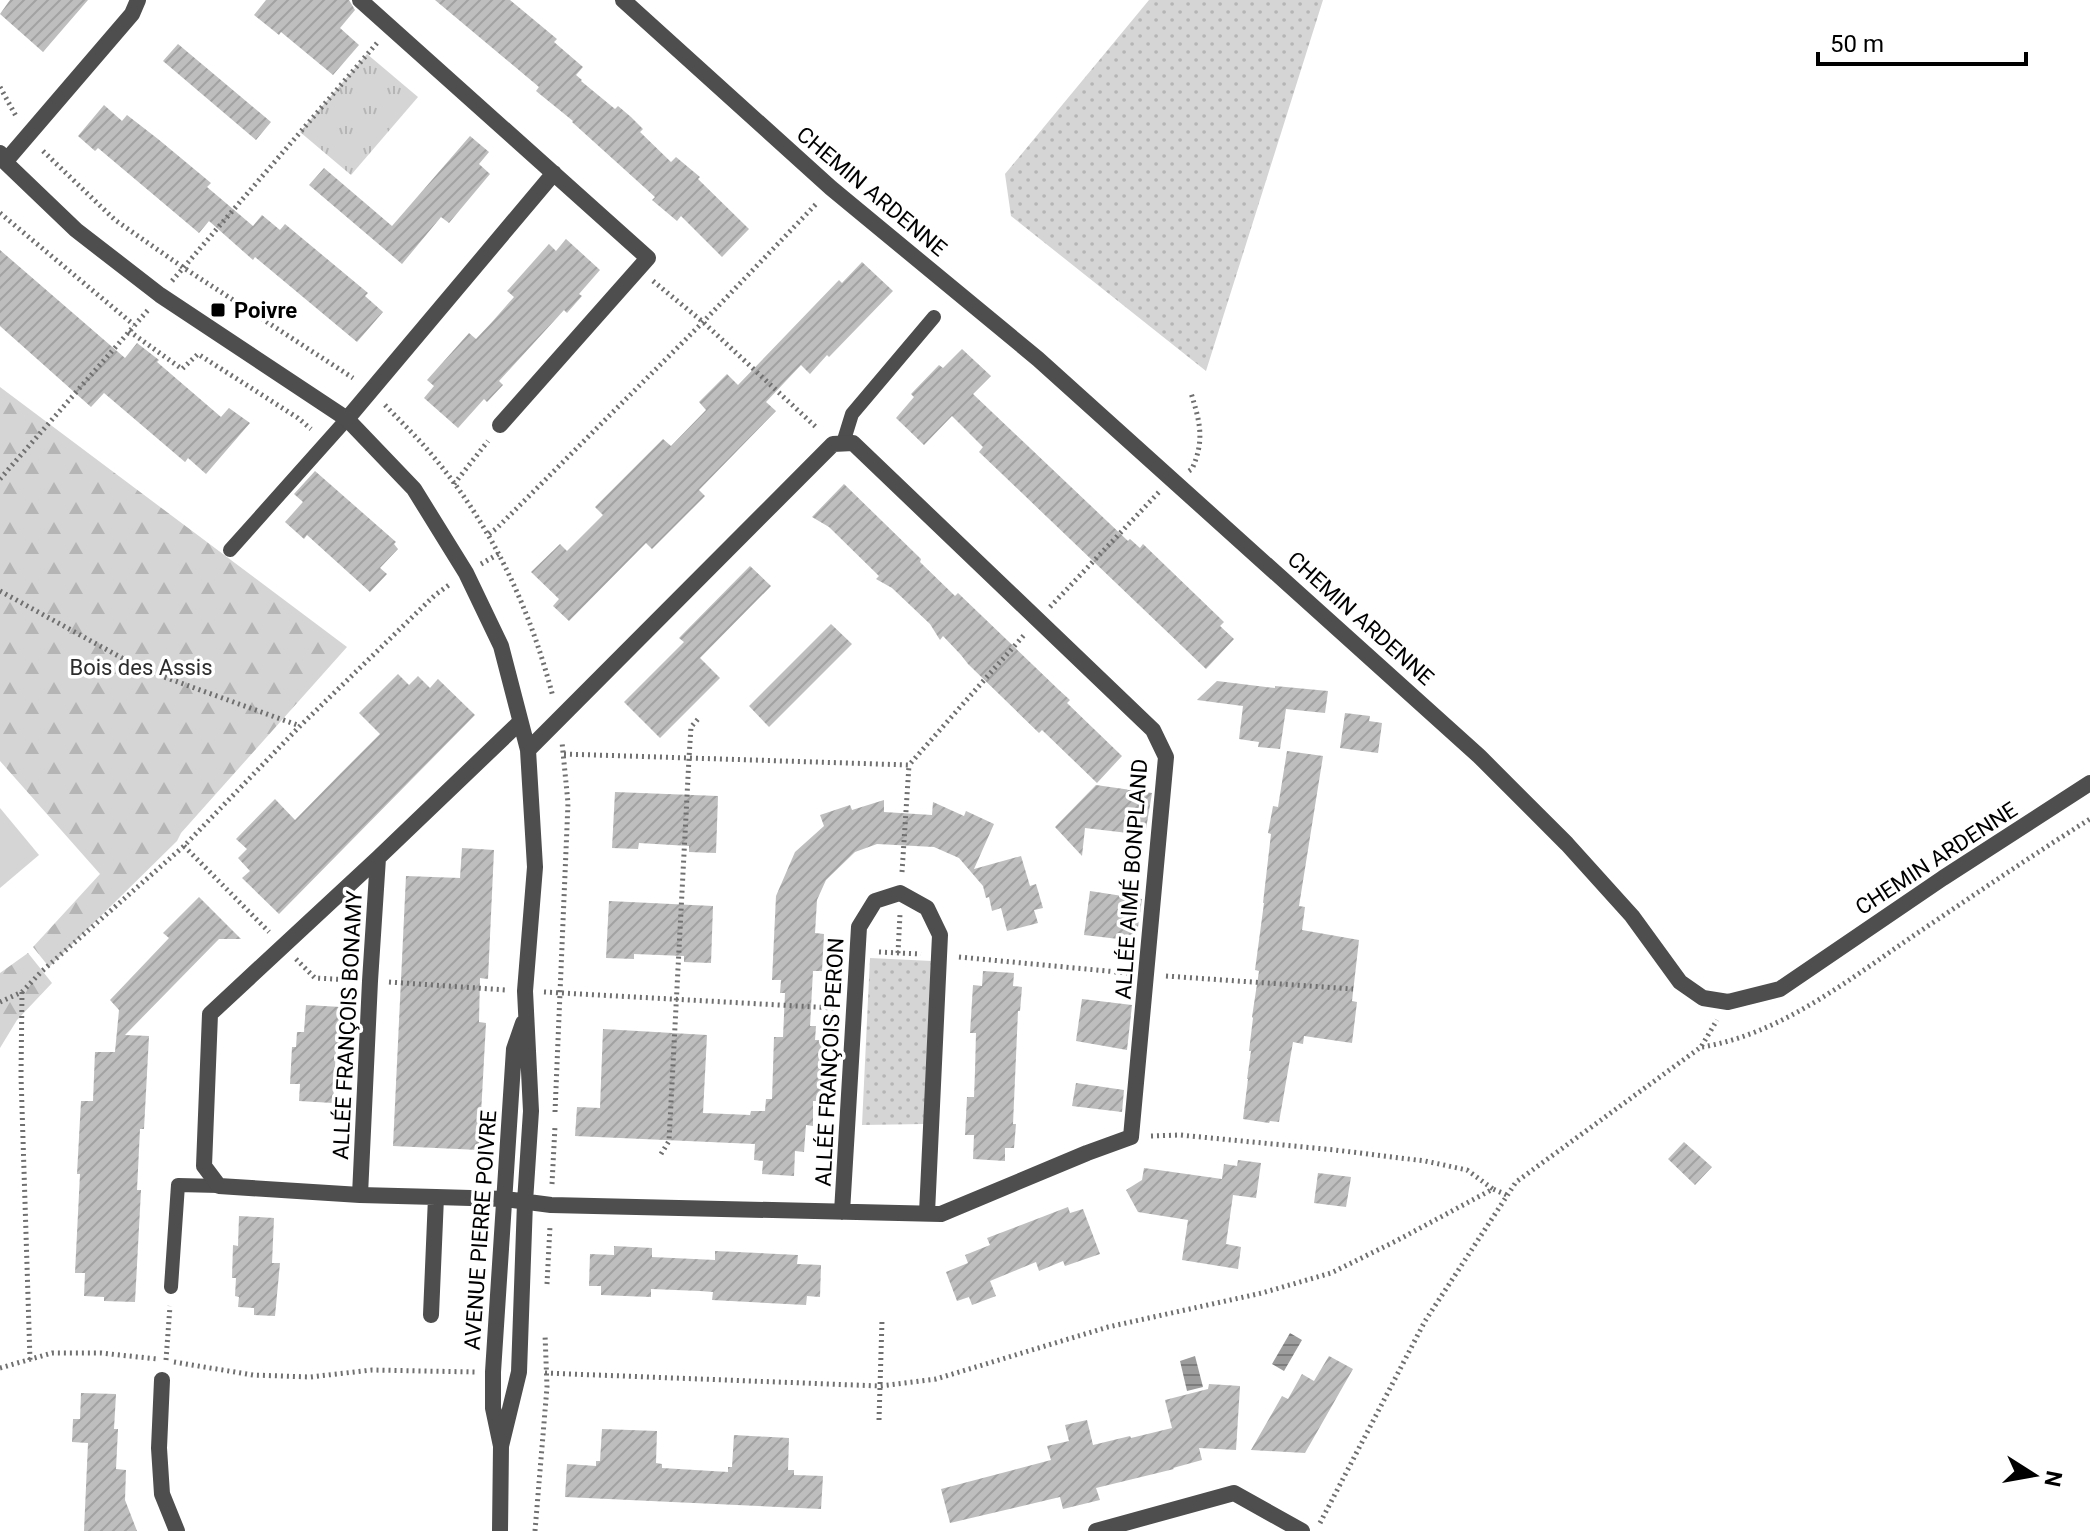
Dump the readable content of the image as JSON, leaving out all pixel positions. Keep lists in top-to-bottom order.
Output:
{
  "streets": {
    "street": [
      "CHEMIN ARDENNE",
      "ALLÉE AIMÉ BONPLAND",
      "ALLÉE FRANÇOIS BONAMY",
      "ALLÉE FRANÇOIS PERON",
      "AVENUE PIERRE POIVRE"
    ]
  },
  "crossings": [
    ["ALLÉE FRANÇOIS BONAMY", "AVENUE PIERRE POIVRE"]
  ],
  "parks": ["Bois des Assis"],
  "places": {
    "transit": ["Poivre"]
  },
  "scale_bar": "50 m",
  "north": "right"
}
